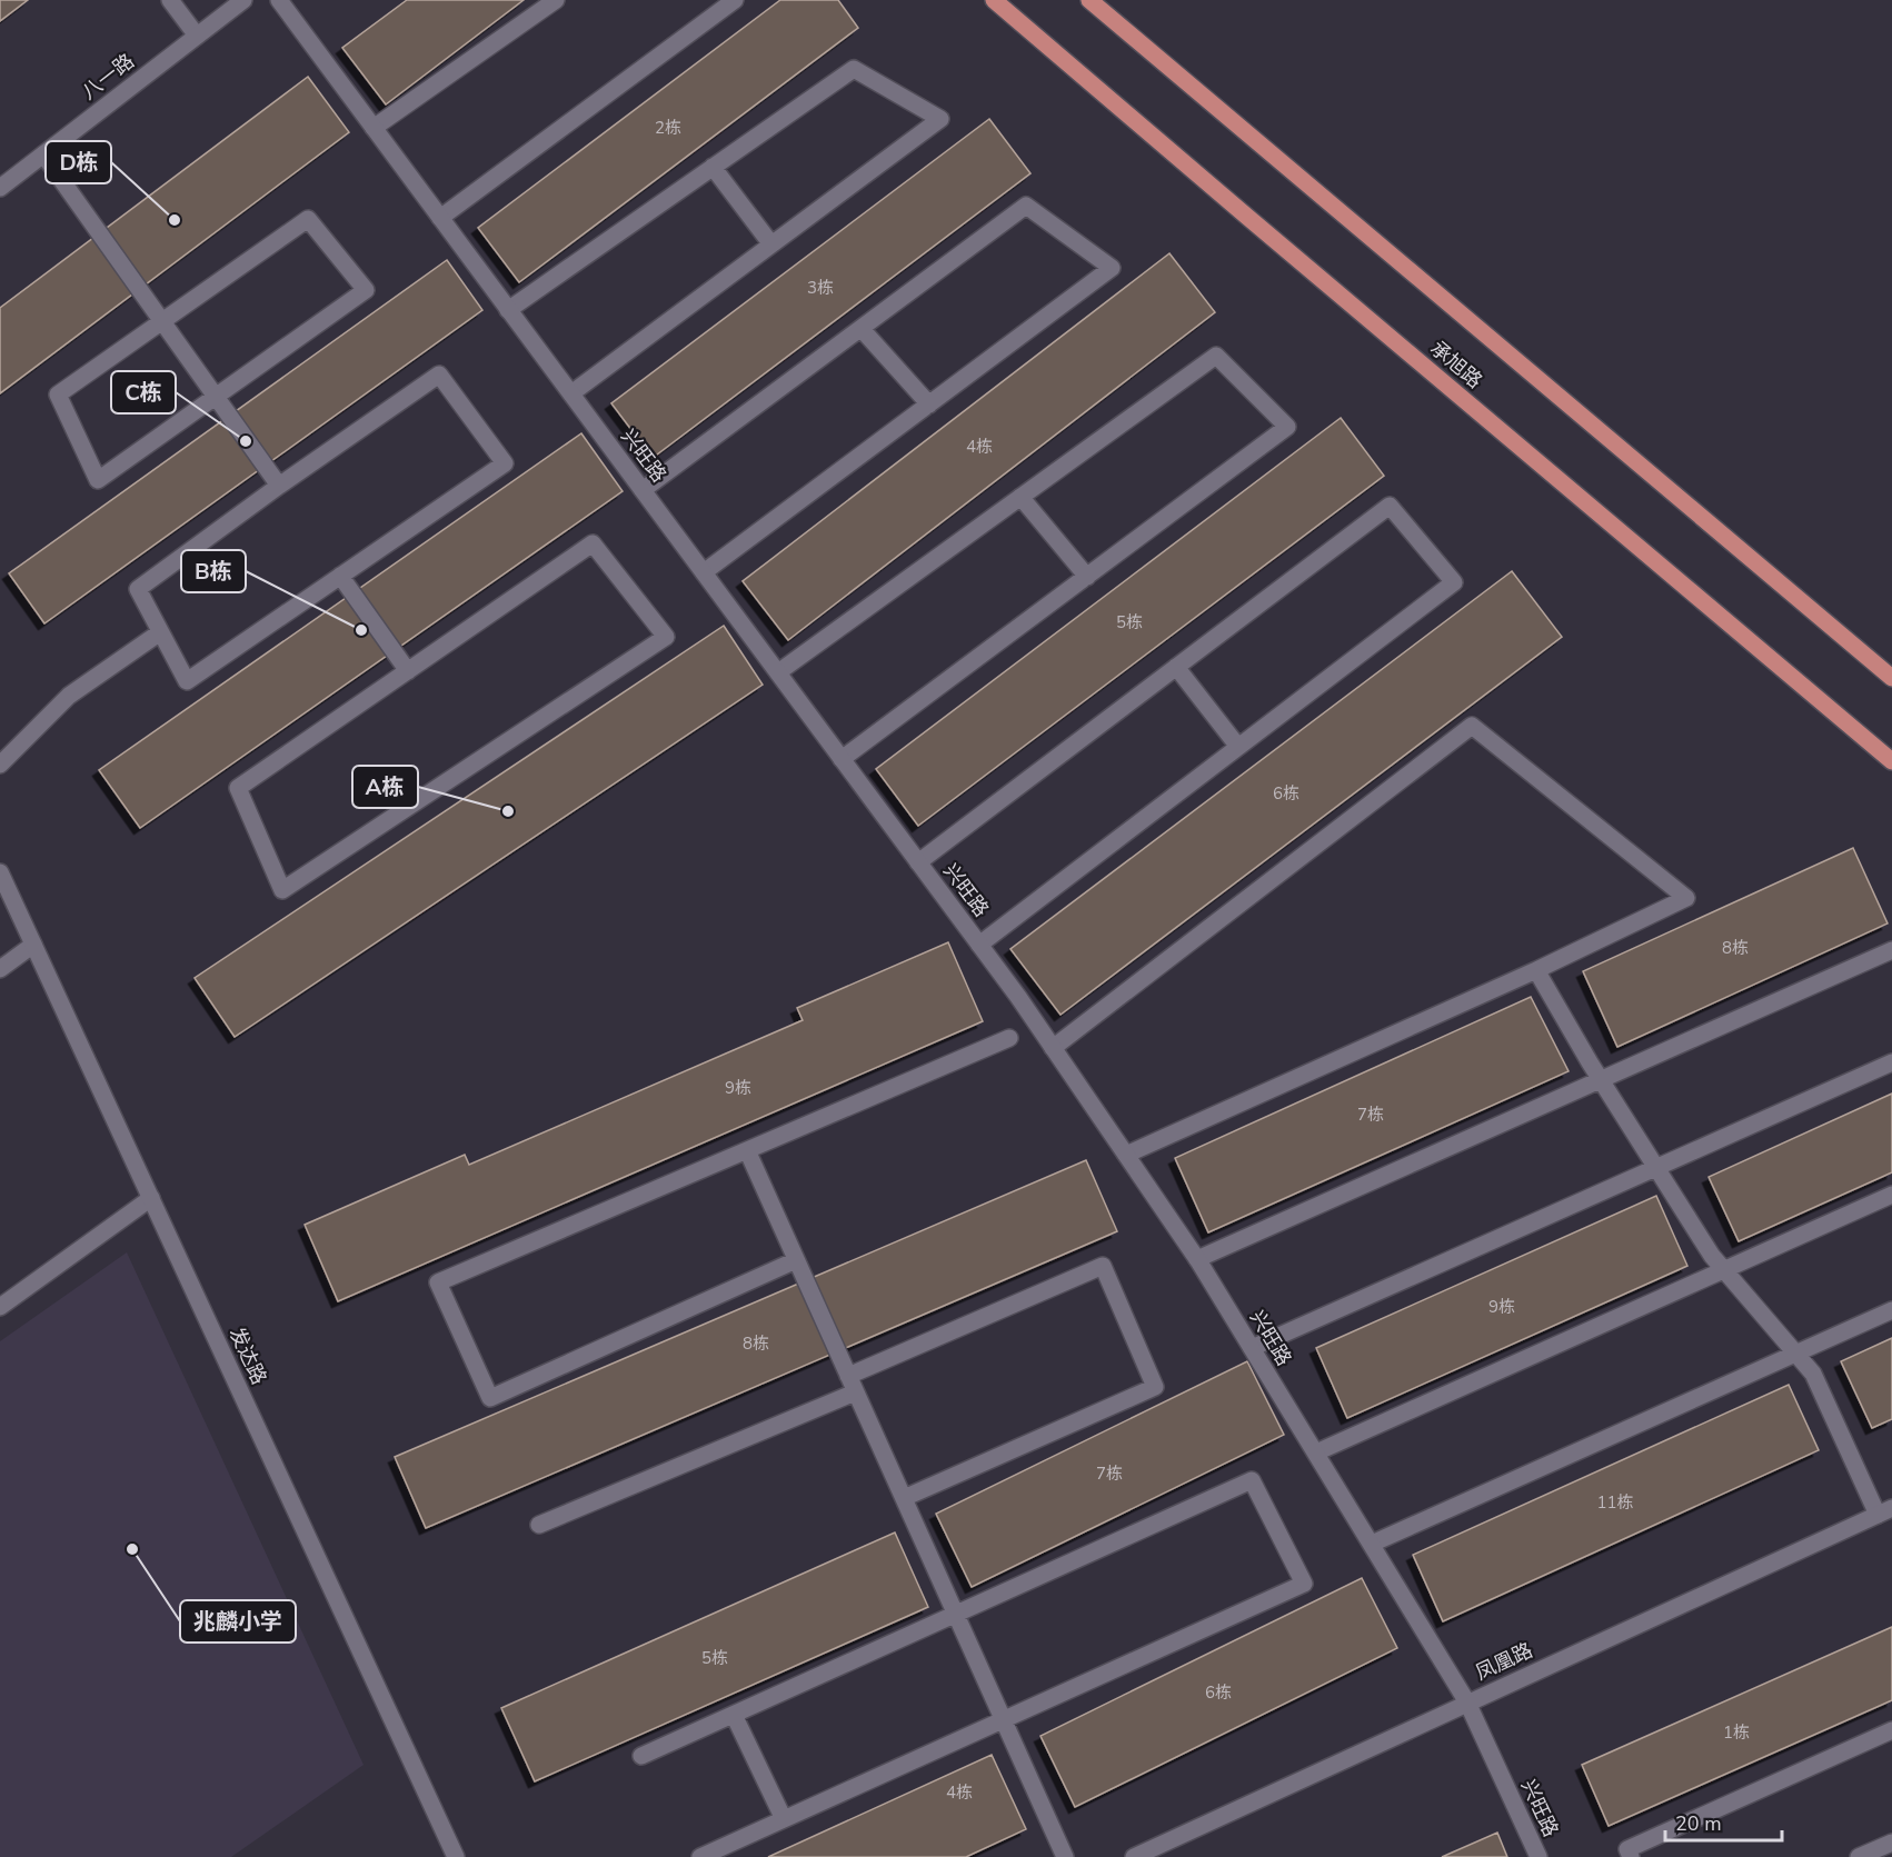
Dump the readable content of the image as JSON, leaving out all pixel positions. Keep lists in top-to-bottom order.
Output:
{
  "streets": {
    "main road": ["承旭路"],
    "street": [
      "八一路",
      "兴旺路",
      "发达路",
      "凤凰路"
    ]
  },
  "crossings": [
    ["兴旺路", "凤凰路"]
  ],
  "places": [
    "D栋",
    "C栋",
    "B栋",
    "A栋",
    "兆麟小学"
  ],
  "house_numbers": [
    "2栋",
    "3栋",
    "4栋",
    "5栋",
    "6栋",
    "8栋",
    "9栋",
    "7栋",
    "9栋",
    "8栋",
    "7栋",
    "11栋",
    "5栋",
    "6栋",
    "1栋",
    "4栋"
  ],
  "scale_bar": "20 m"
}
